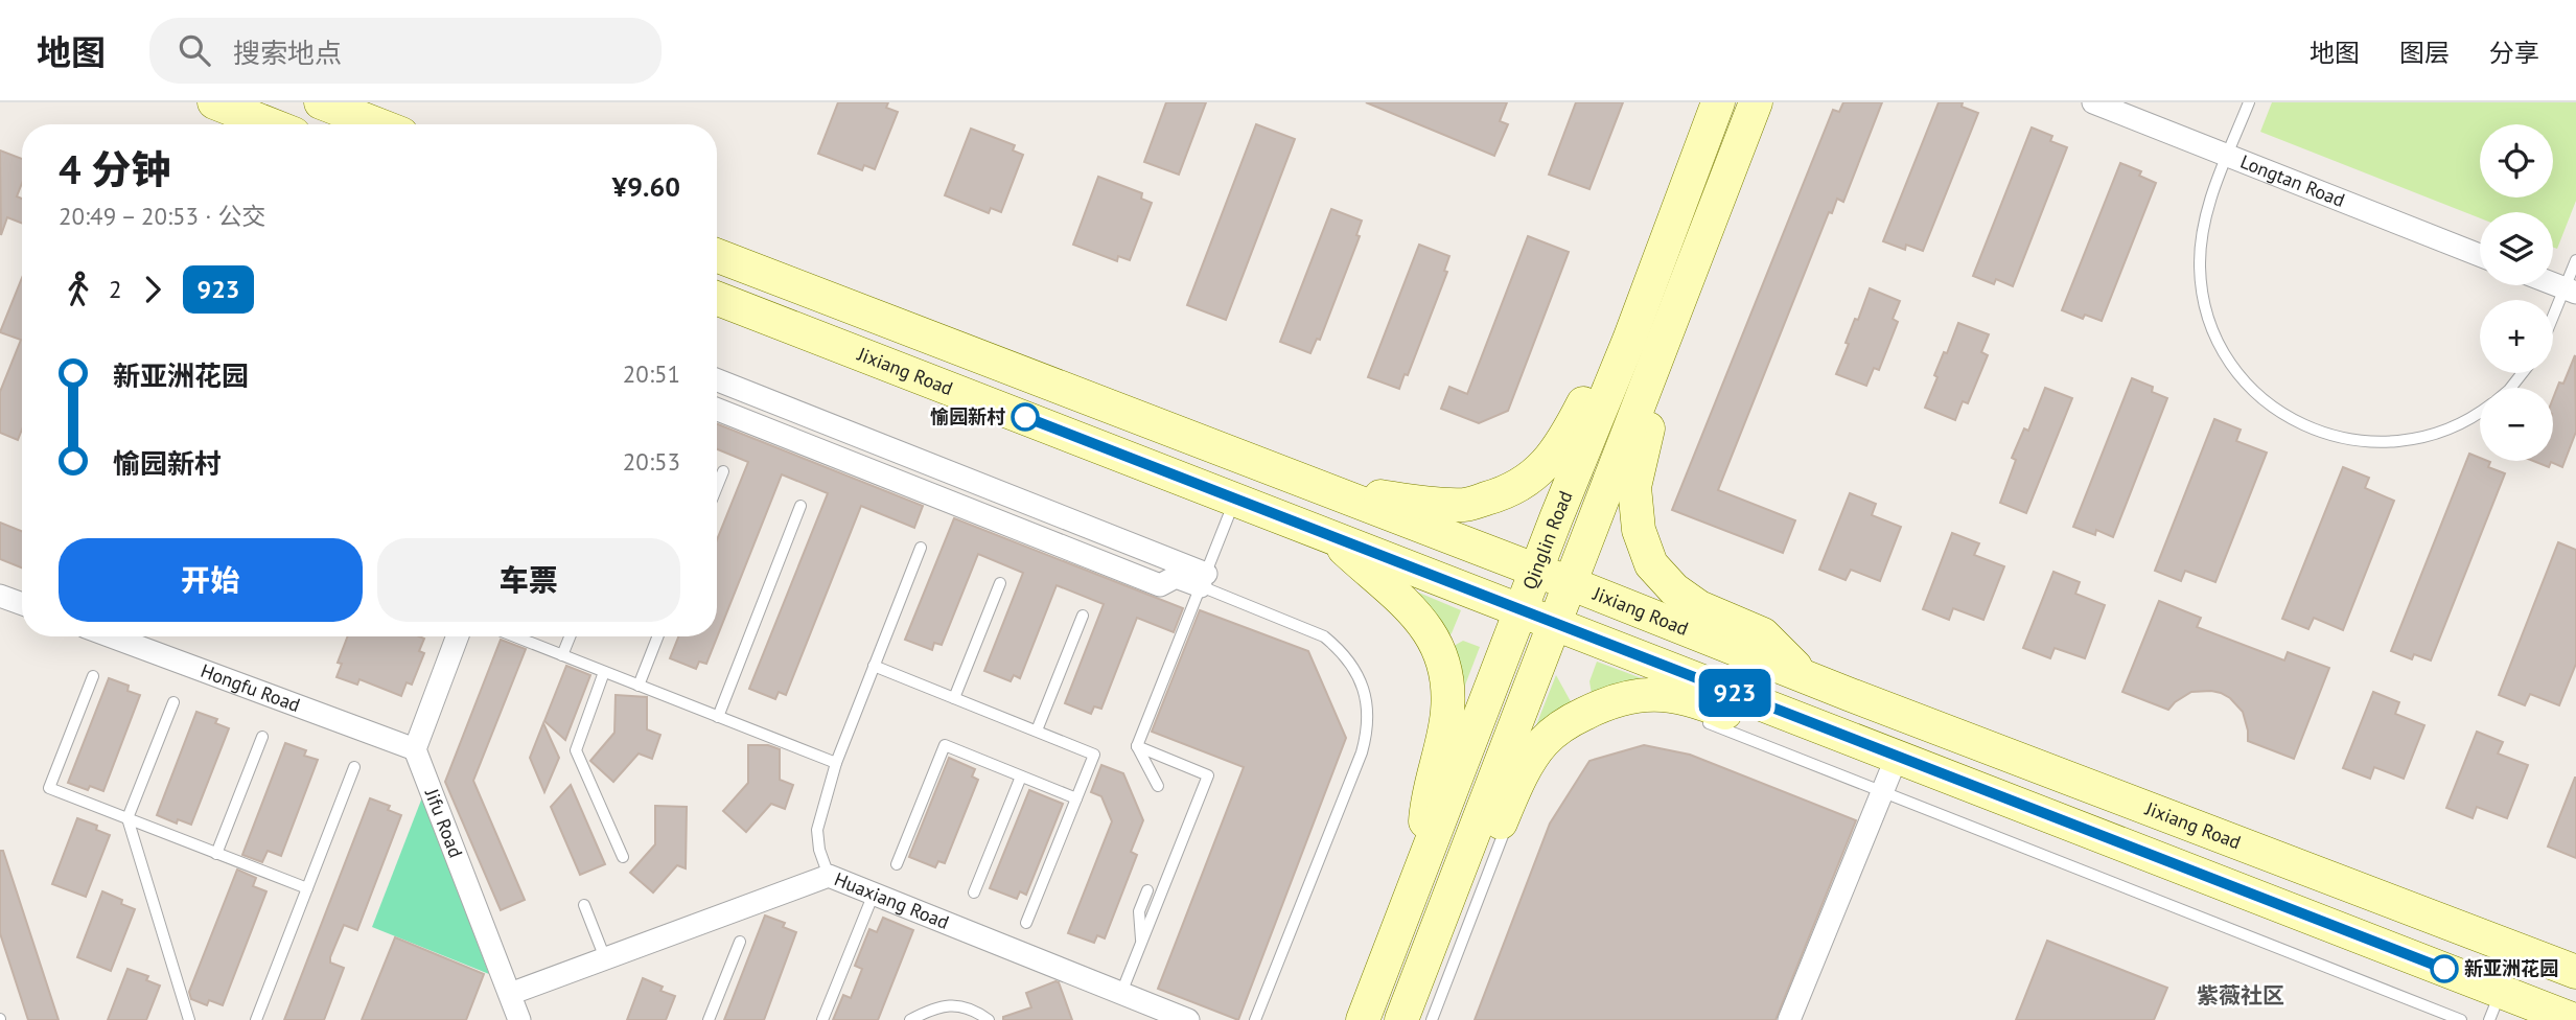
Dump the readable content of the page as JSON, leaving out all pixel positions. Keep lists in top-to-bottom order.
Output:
{
  "streets": {
    "main road": ["Jixiang Road", "Qinglin Road"],
    "street": [
      "Longtan Road",
      "Hongfu Road",
      "Jifu Road",
      "Huaxiang Road"
    ]
  },
  "crossings": [
    ["Jixiang Road", "Qinglin Road"],
    ["Hongfu Road", "Jifu Road"],
    ["Jifu Road", "Huaxiang Road"]
  ],
  "districts": ["紫薇社区"],
  "places": ["愉园新村", "新亚洲花园"],
  "lines": ["bus line 923"],
  "page": {
    "header": "地图",
    "search": "搜索地点",
    "nav": ["地图", "图层", "分享"],
    "on_map": "923",
    "map_buttons": ["+", "−"],
    "heading": ["4 分钟", "20:49 – 20:53 · 公交", "¥9.60"],
    "legs": ["2", "923"],
    "list": [
      {
        "name": "新亚洲花园",
        "value": "20:51"
      },
      {
        "name": "愉园新村",
        "value": "20:53"
      }
    ],
    "buttons": ["开始", "车票"]
  }
}
